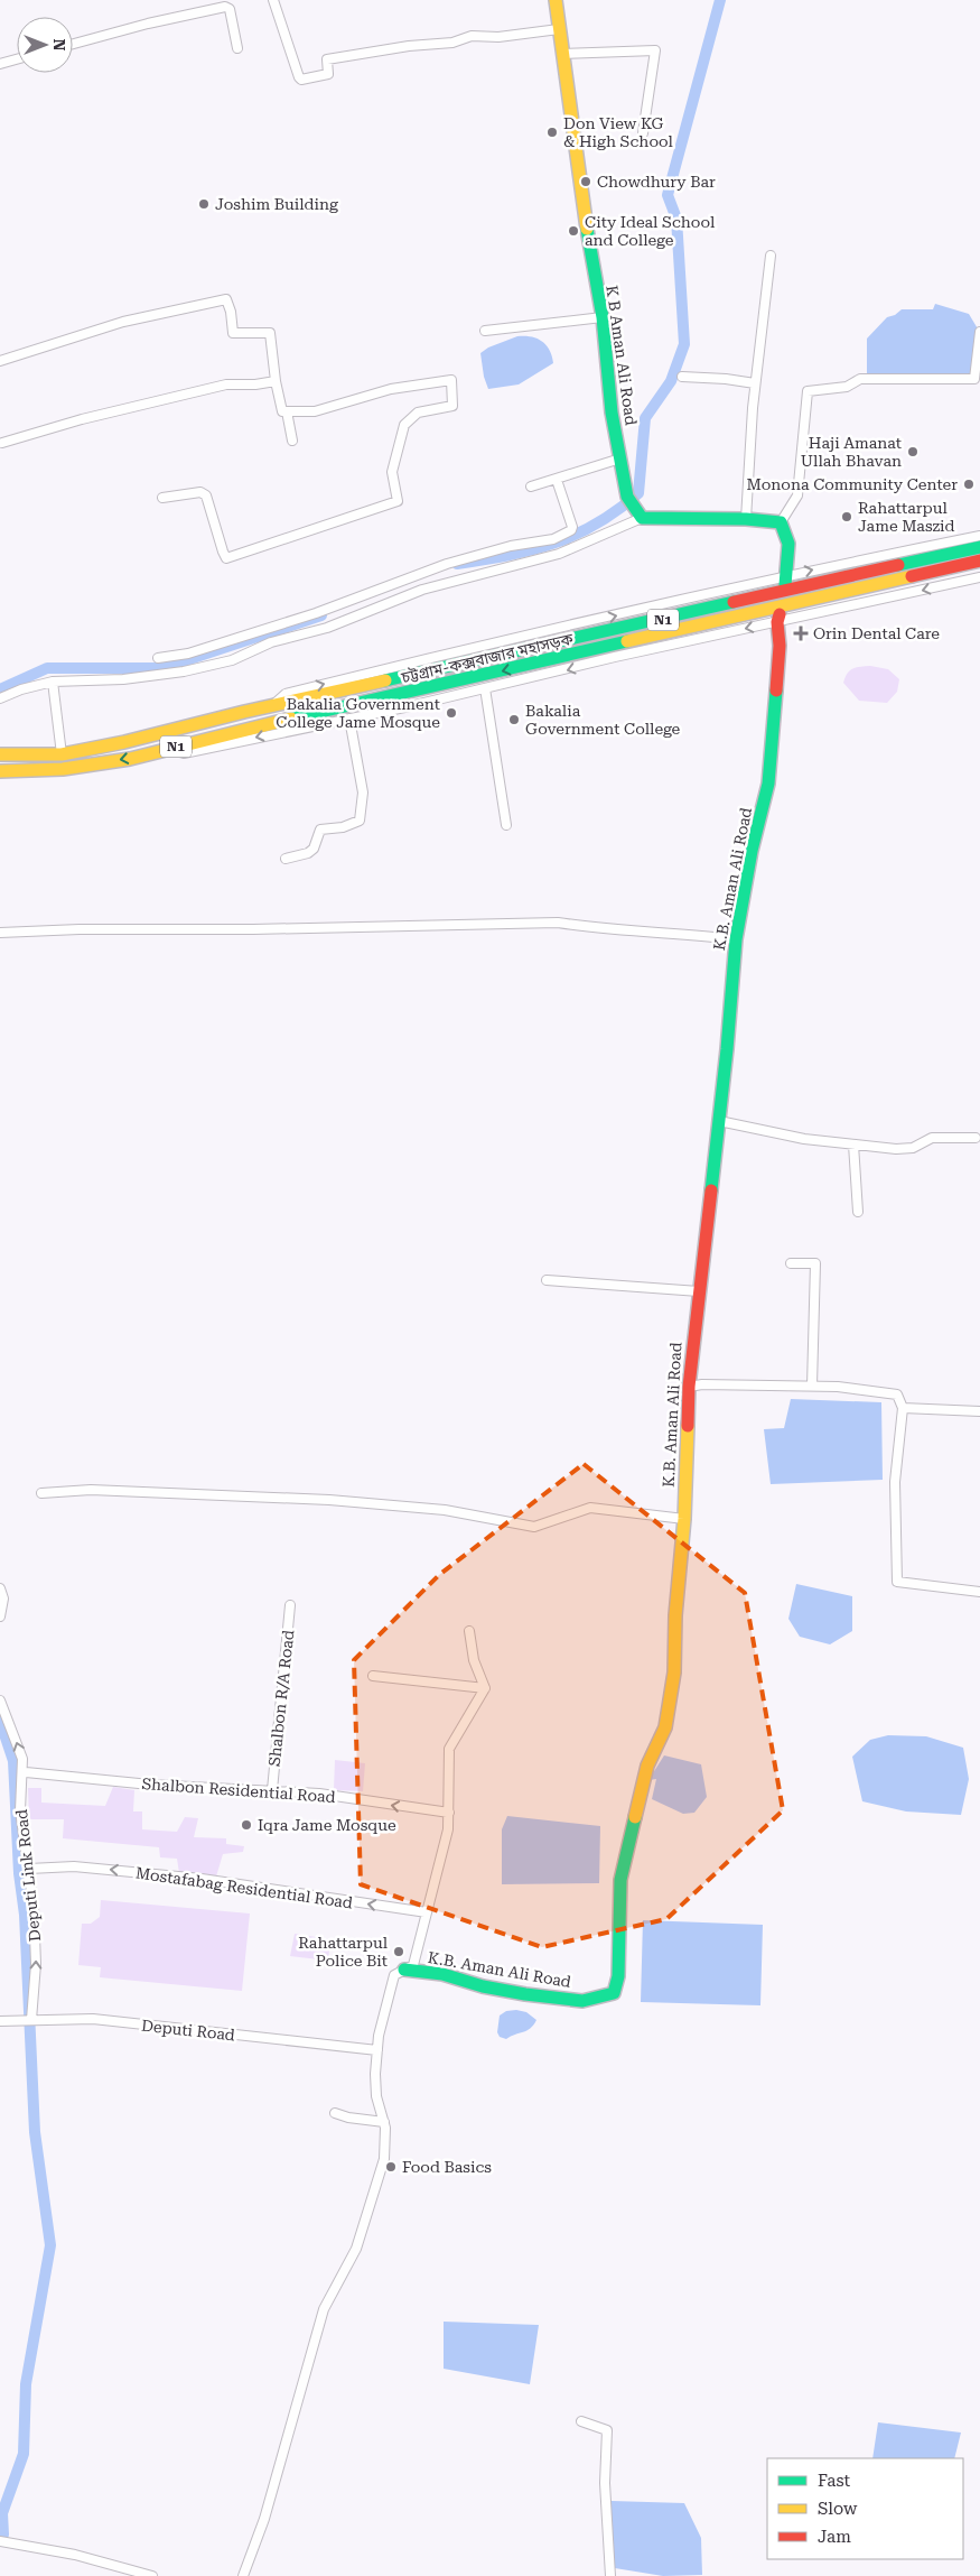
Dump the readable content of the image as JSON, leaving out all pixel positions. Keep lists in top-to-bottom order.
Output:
{
  "streets": {
    "main road": [
      "K B Aman Ali Road",
      "N1",
      "চট্টগ্রাম-কক্সবাজার মহাসড়ক",
      "K.B. Aman Ali Road"
    ],
    "street": [
      "Shalbon R/A Road",
      "Shalbon Residential Road",
      "Deputi Link Road",
      "Mostafabag Residential Road",
      "Deputi Road"
    ]
  },
  "crossings": [
    ["Shalbon R/A Road", "Shalbon Residential Road"],
    ["Deputi Link Road", "Mostafabag Residential Road"],
    ["Deputi Link Road", "Deputi Road"]
  ],
  "one_way": ["Shalbon Residential Road", "Deputi Link Road", "Mostafabag Residential Road"],
  "places": {
    "other": [
      "Don View KG & High School",
      "Chowdhury Bar",
      "Joshim Building",
      "City Ideal School and College",
      "Haji Amanat Ullah Bhavan",
      "Monona Community Center",
      "Rahattarpul Jame Maszid",
      "Bakalia Government College Jame Mosque",
      "Bakalia Government College",
      "Iqra Jame Mosque",
      "Rahattarpul Police Bit",
      "Food Basics"
    ],
    "health": ["Orin Dental Care"]
  },
  "legend": ["Fast", "Slow", "Jam"],
  "north": "right"
}
